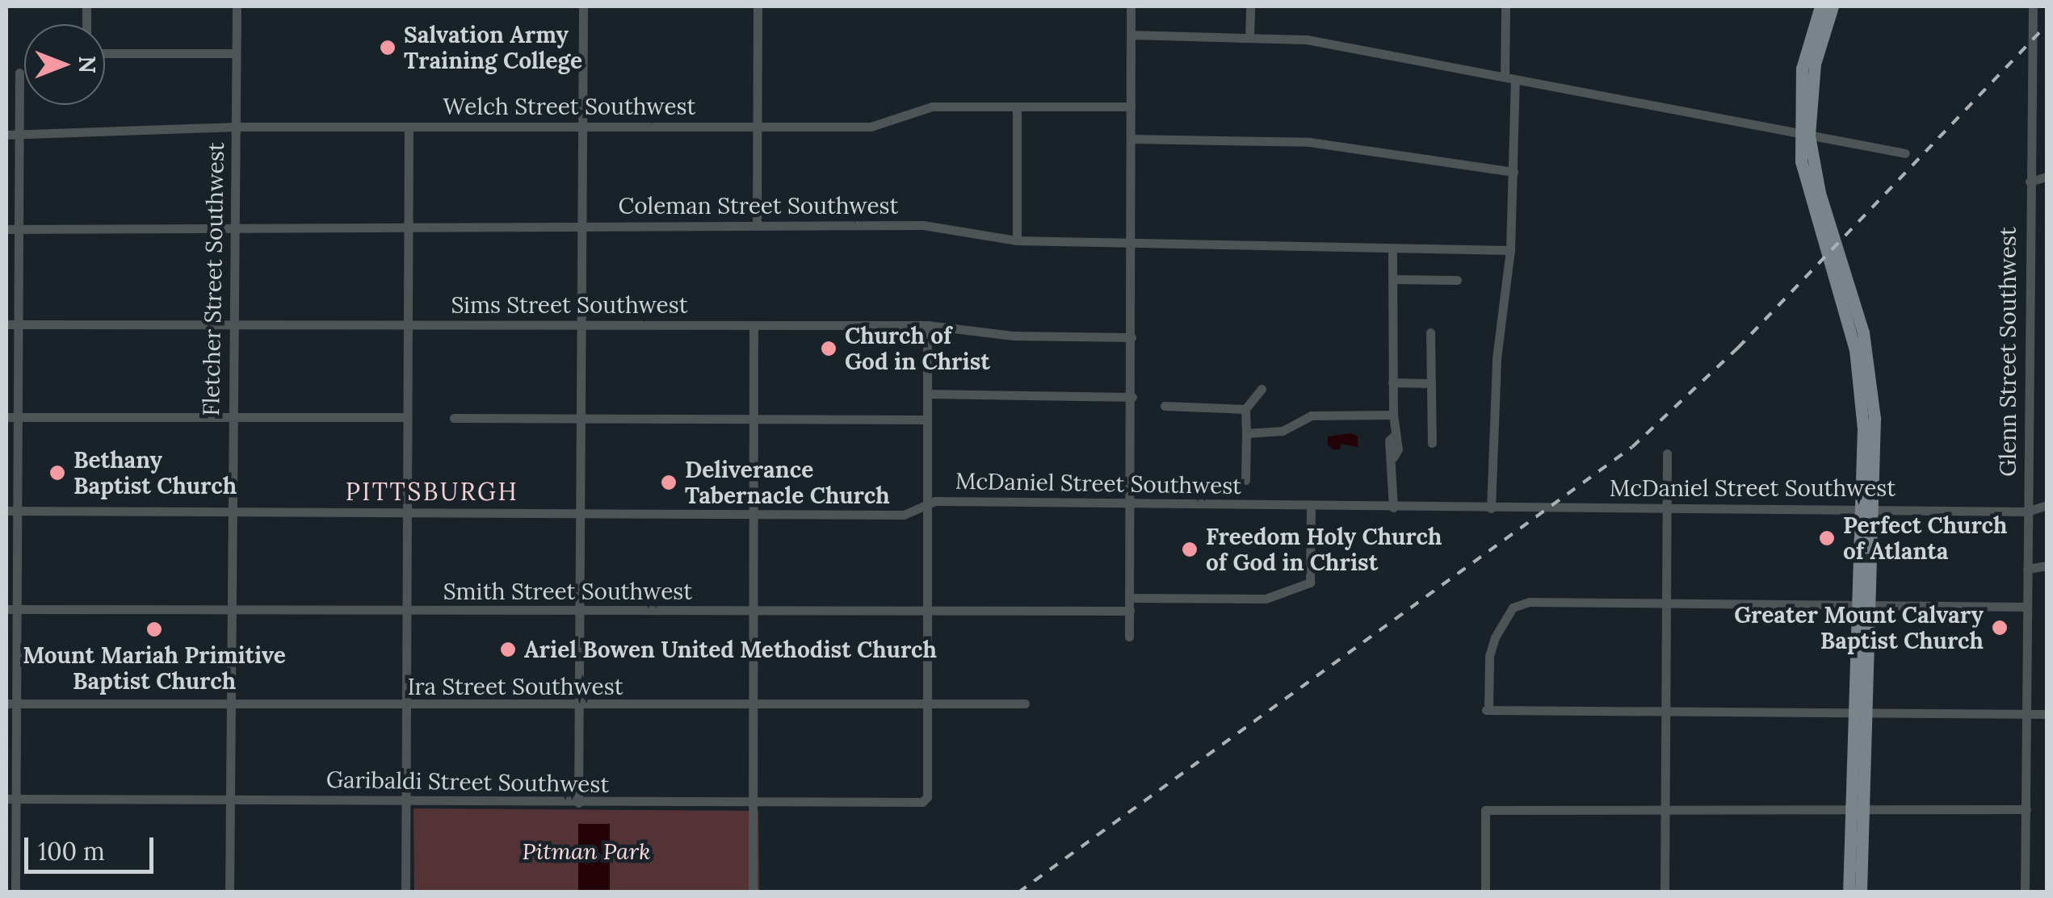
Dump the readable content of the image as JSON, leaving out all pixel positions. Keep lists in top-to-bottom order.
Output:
{
  "streets": {
    "street": [
      "Welch Street Southwest",
      "Coleman Street Southwest",
      "Fletcher Street Southwest",
      "Sims Street Southwest",
      "Glenn Street Southwest",
      "McDaniel Street Southwest",
      "Smith Street Southwest",
      "Ira Street Southwest",
      "Garibaldi Street Southwest"
    ]
  },
  "crossings": [
    ["Welch Street Southwest", "Fletcher Street Southwest"],
    ["Coleman Street Southwest", "Fletcher Street Southwest"],
    ["Fletcher Street Southwest", "Sims Street Southwest"],
    ["Fletcher Street Southwest", "McDaniel Street Southwest"],
    ["Fletcher Street Southwest", "Smith Street Southwest"],
    ["Fletcher Street Southwest", "Ira Street Southwest"],
    ["Fletcher Street Southwest", "Garibaldi Street Southwest"],
    ["Glenn Street Southwest", "McDaniel Street Southwest"],
    ["Ira Street Southwest", "Garibaldi Street Southwest"]
  ],
  "districts": ["PITTSBURGH"],
  "parks": ["Pitman Park"],
  "places": [
    "Salvation Army Training College",
    "Church of God in Christ",
    "Bethany Baptist Church",
    "Deliverance Tabernacle Church",
    "Perfect Church of Atlanta",
    "Freedom Holy Church of God in Christ",
    "Greater Mount Calvary Baptist Church",
    "Mount Mariah Primitive Baptist Church",
    "Ariel Bowen United Methodist Church"
  ],
  "scale_bar": "100 m",
  "north": "right"
}
